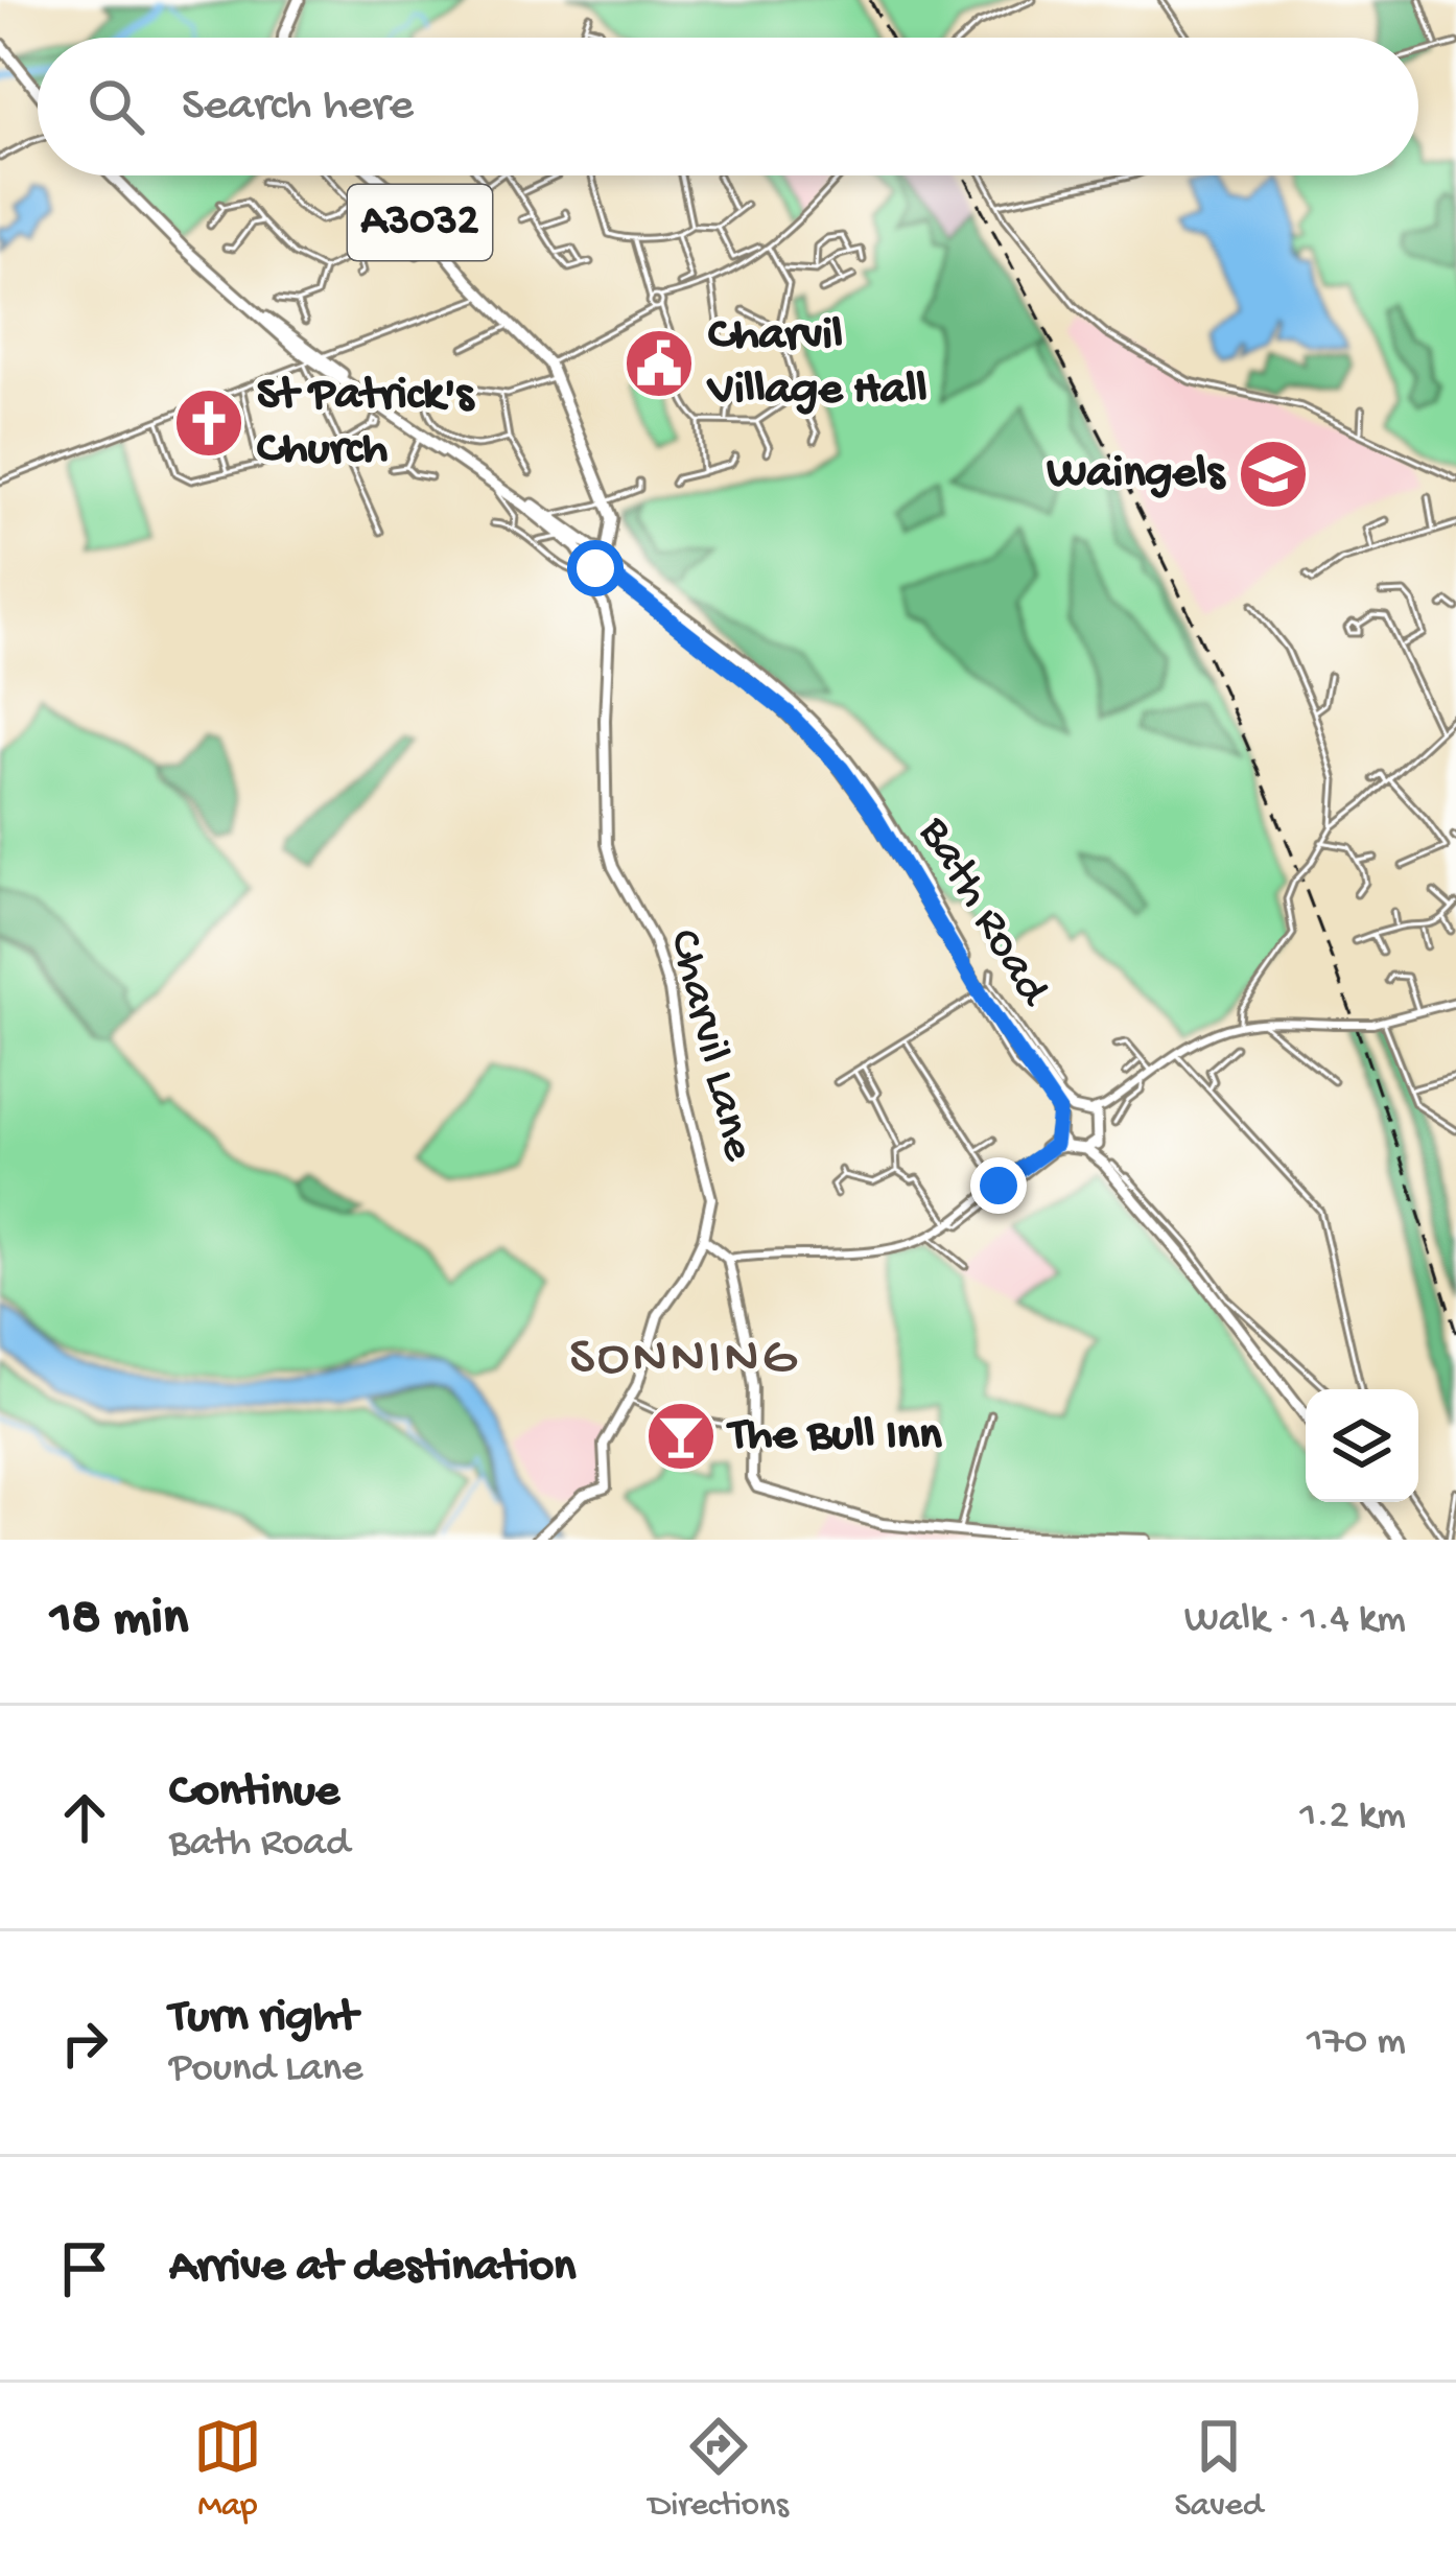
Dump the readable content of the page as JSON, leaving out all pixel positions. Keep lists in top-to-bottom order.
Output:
{
  "streets": {
    "main road": ["A3032", "Bath Road", "Charvil Lane"]
  },
  "crossings": [
    ["A3032", "Bath Road"],
    ["Bath Road", "Charvil Lane"]
  ],
  "districts": ["SONNING"],
  "places": {
    "public building": ["Charvil Village Hall"],
    "church": ["St Patrick's Church"],
    "school or university": ["Waingels"],
    "bar": ["The Bull Inn"]
  },
  "page": {
    "search": "Search here",
    "heading": ["18 min", "Walk · 1.4 km"],
    "list": [
      ["Continue", "Bath Road", "1.2 km"],
      ["Turn right", "Pound Lane", "170 m"],
      "Arrive at destination"
    ],
    "nav": ["Map", "Directions", "Saved"]
  }
}
